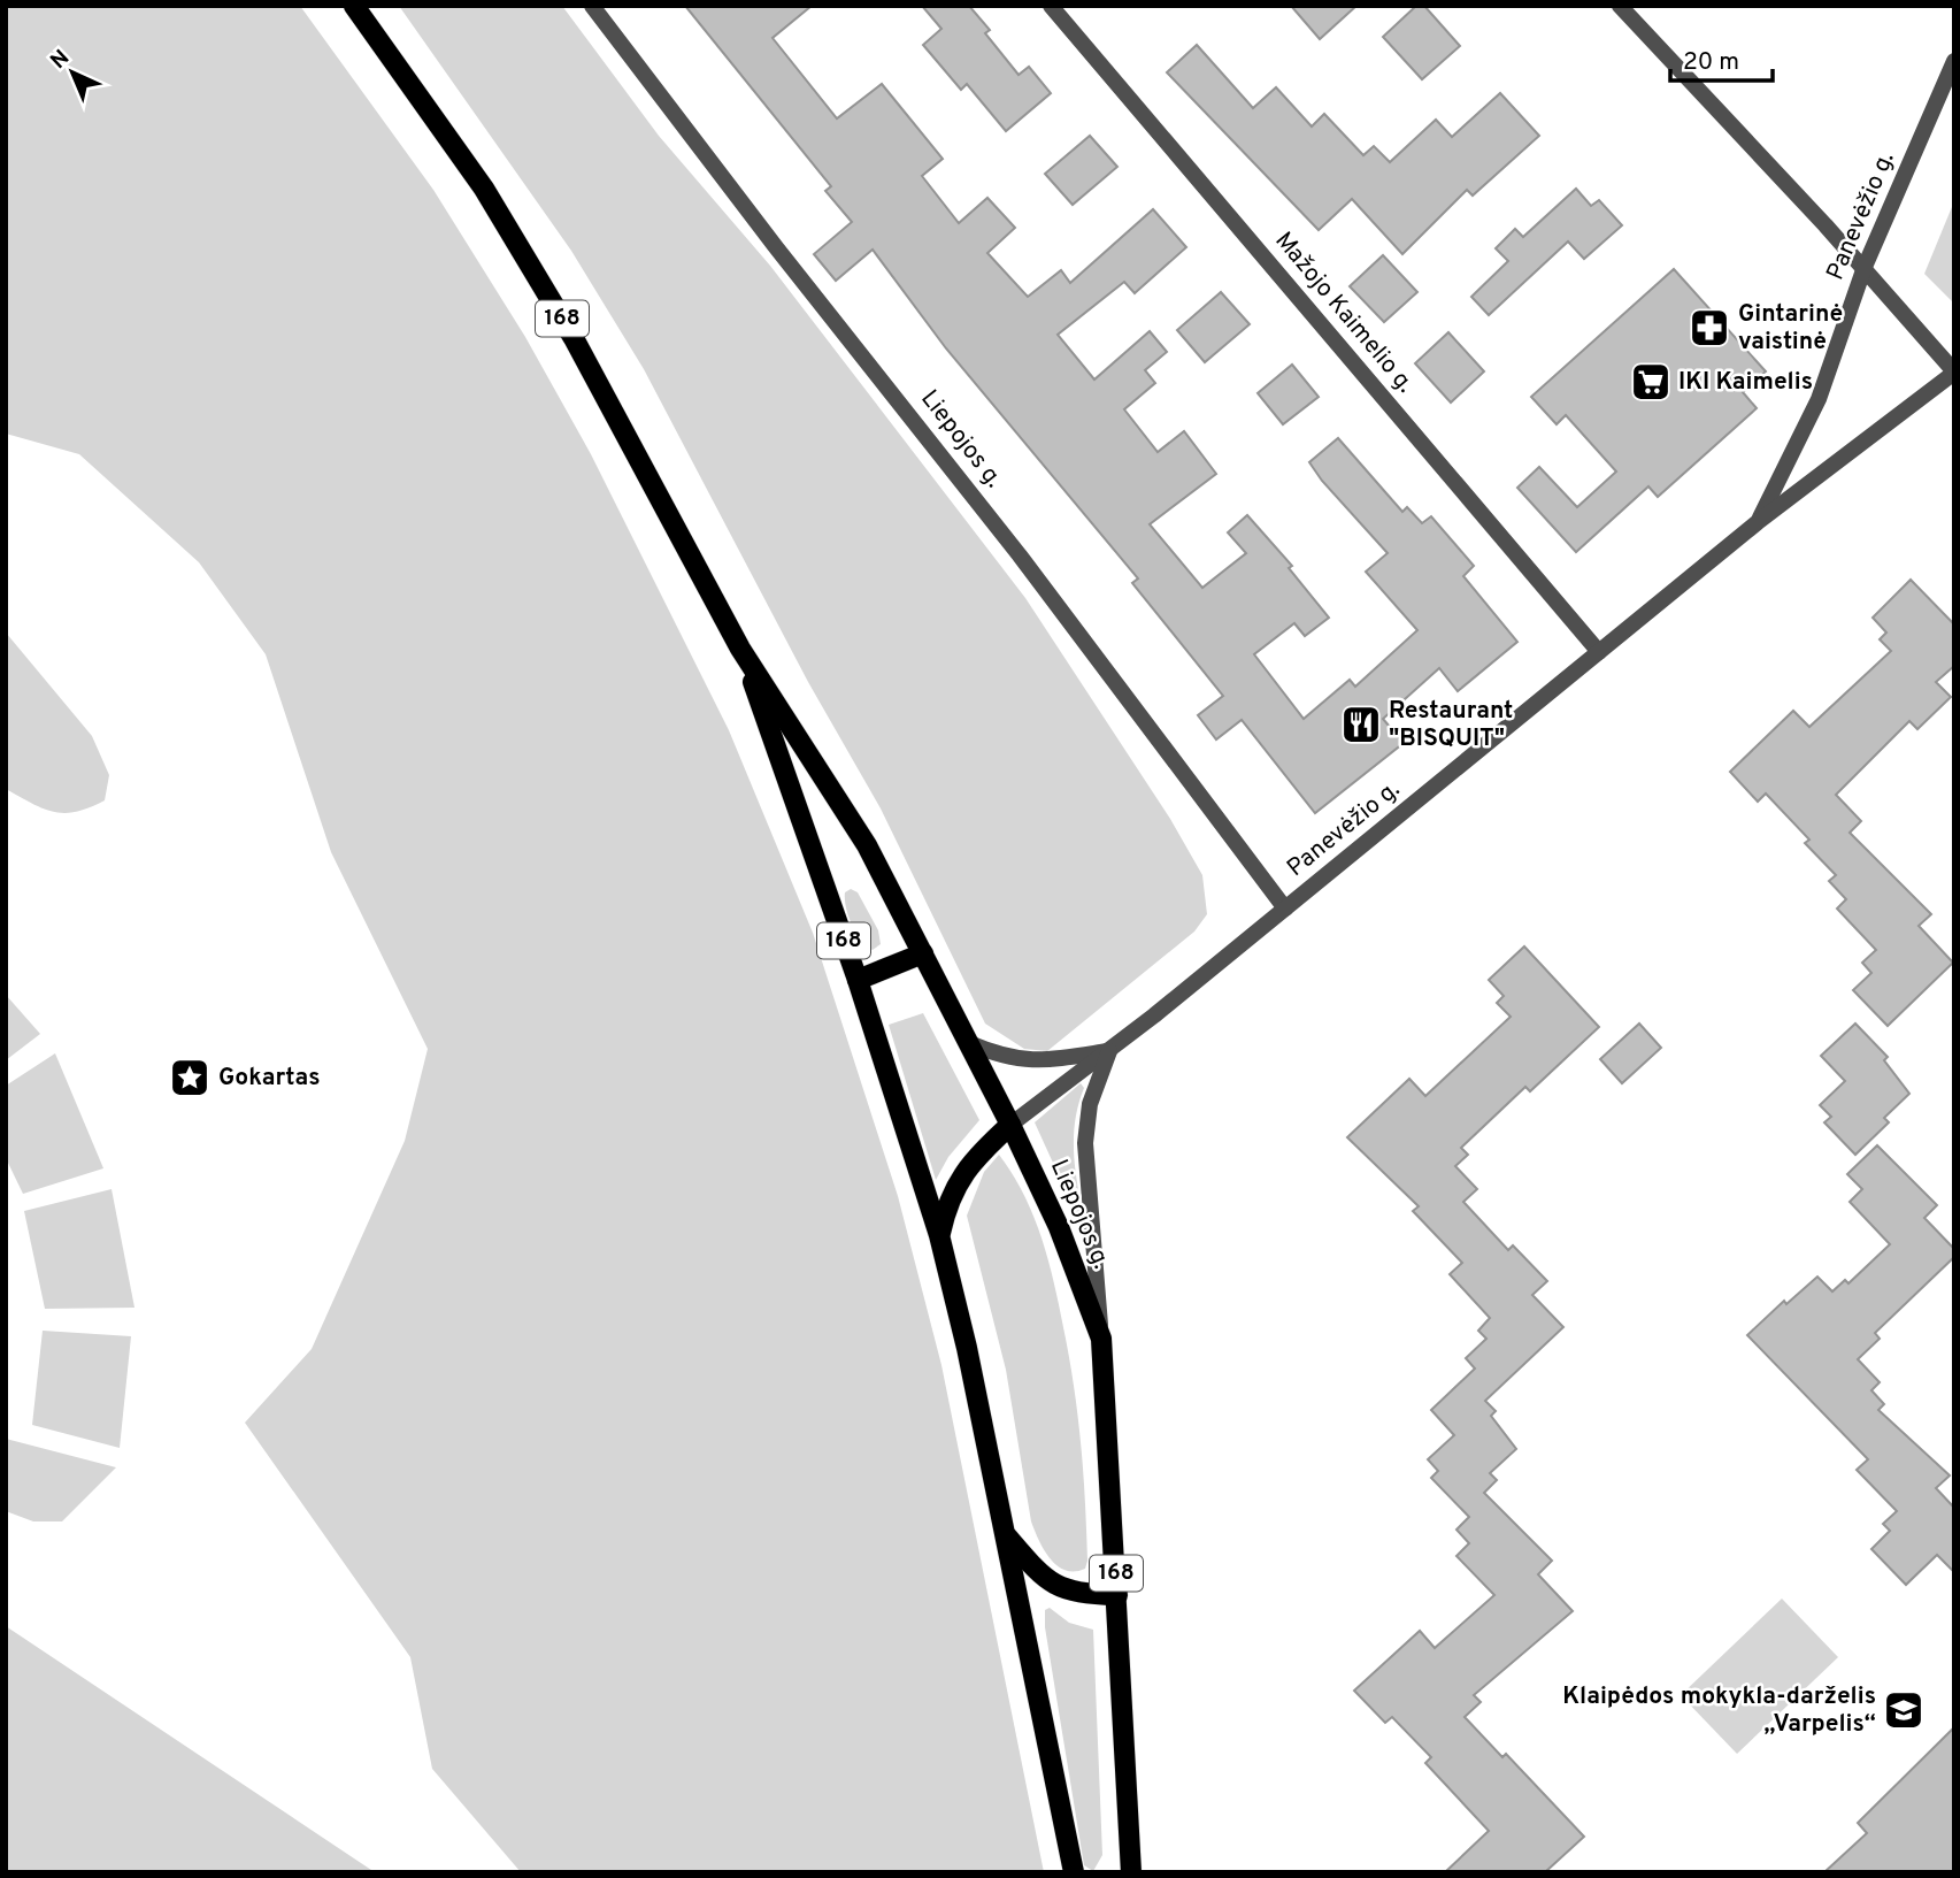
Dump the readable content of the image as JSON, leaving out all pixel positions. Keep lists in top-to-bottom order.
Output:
{
  "streets": {
    "main road": ["168", "Liepojos g."],
    "street": ["Panevėžio g.", "Mažojo Kaimelio g."]
  },
  "crossings": [
    ["Panevėžio g.", "Mažojo Kaimelio g."],
    ["Panevėžio g.", "Liepojos g."]
  ],
  "places": {
    "pharmacy": ["Gintarinė vaistinė"],
    "supermarket": ["IKI Kaimelis"],
    "restaurant": ["Restaurant \"BISQUIT\""],
    "place": ["Gokartas"],
    "school or university": ["Klaipėdos mokykla-darželis „Varpelis“"]
  },
  "scale_bar": "20 m",
  "north": "top left"
}
